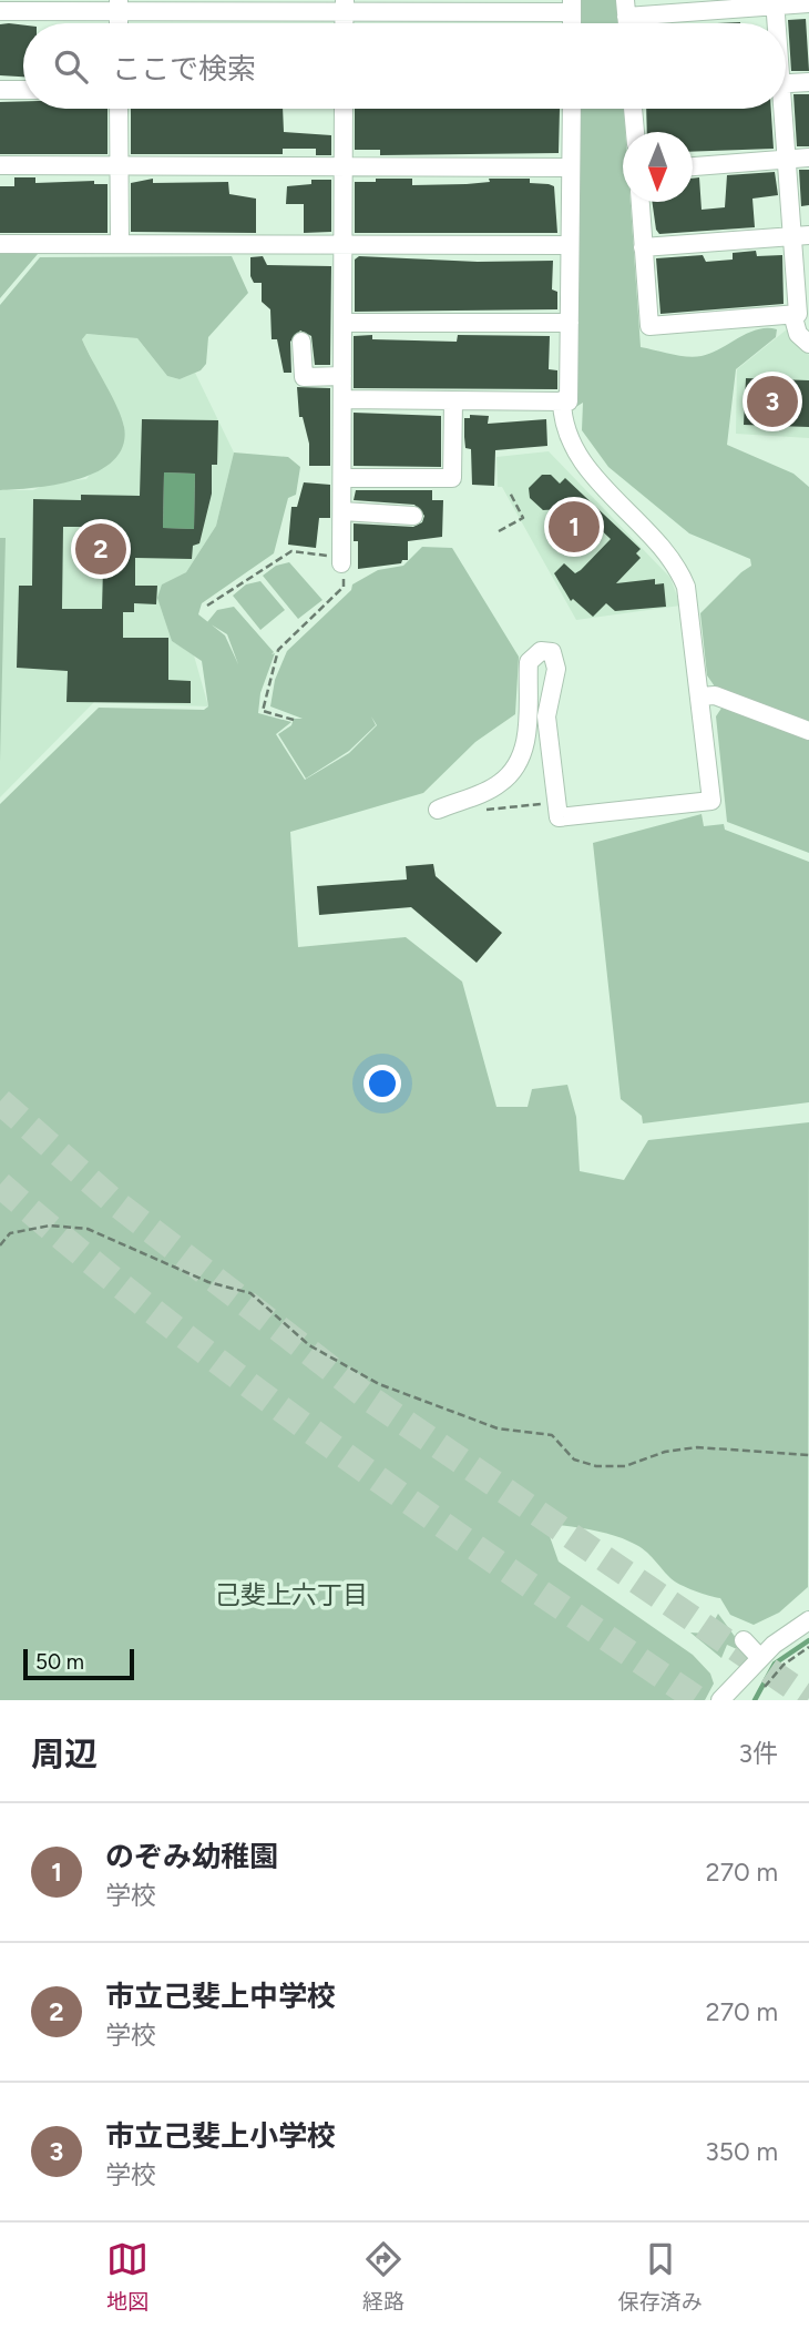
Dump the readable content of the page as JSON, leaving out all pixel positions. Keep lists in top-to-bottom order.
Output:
{
  "districts": ["己斐上六丁目"],
  "scale_bar": "50 m",
  "north": "bottom",
  "page": {
    "search": "ここで検索",
    "pins": ["3", "1", "2"],
    "scale": "50 m",
    "heading": ["周辺", "3件"],
    "list": [
      {
        "mark": "1",
        "name": "のぞみ幼稚園",
        "note": "学校",
        "value": "270 m"
      },
      {
        "mark": "2",
        "name": "市立己斐上中学校",
        "note": "学校",
        "value": "270 m"
      },
      {
        "mark": "3",
        "name": "市立己斐上小学校",
        "note": "学校",
        "value": "350 m"
      }
    ],
    "nav": ["地図", "経路", "保存済み"]
  }
}
